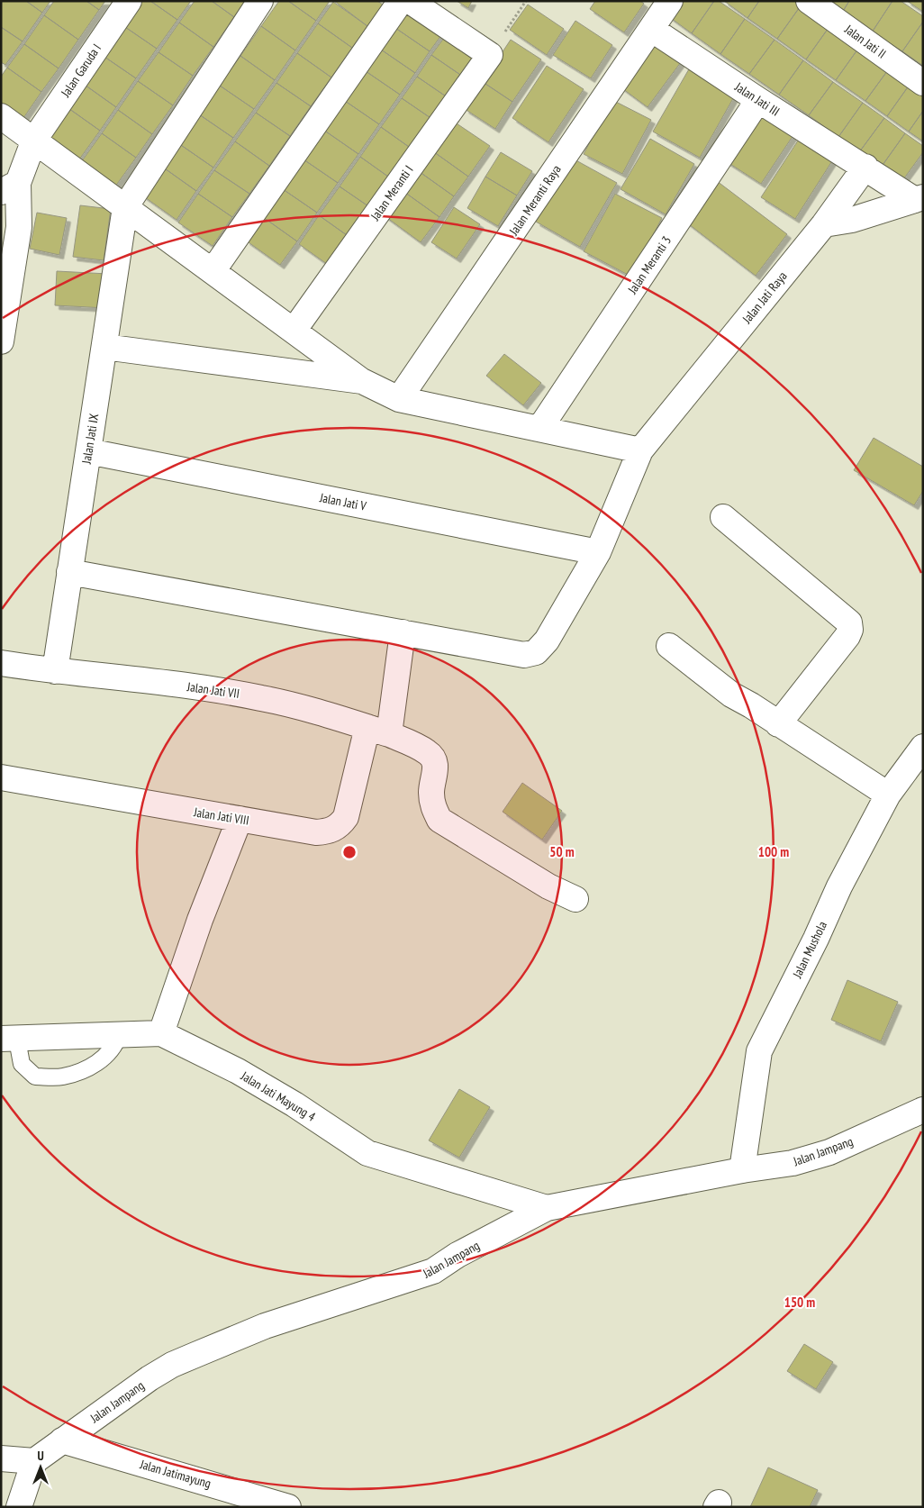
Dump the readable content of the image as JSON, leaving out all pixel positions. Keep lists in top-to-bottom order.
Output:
{
  "streets": {
    "street": [
      "Jalan Jati II",
      "Jalan Garuda I",
      "Jalan Jati III",
      "Jalan Meranti I",
      "Jalan Meranti Raya",
      "Jalan Meranti 3",
      "Jalan Jati Raya",
      "Jalan Jati IX",
      "Jalan Jati V",
      "Jalan Jati VII",
      "Jalan Jati VIII",
      "Jalan Mushola",
      "Jalan Jati Mayung 4",
      "Jalan Jampang",
      "Jalan Jatimayung"
    ]
  },
  "crossings": [
    ["Jalan Jati III", "Jalan Meranti Raya"],
    ["Jalan Jati III", "Jalan Meranti 3"],
    ["Jalan Jati Raya", "Jalan Jati IX"],
    ["Jalan Jati Raya", "Jalan Jati V"],
    ["Jalan Jati Raya", "Jalan Jati VIII"],
    ["Jalan Jati IX", "Jalan Jati V"],
    ["Jalan Jati IX", "Jalan Jati VII"],
    ["Jalan Jati VII", "Jalan Jati VIII"],
    ["Jalan Mushola", "Jalan Jampang"],
    ["Jalan Jati Mayung 4", "Jalan Jampang"],
    ["Jalan Jampang", "Jalan Jatimayung"]
  ],
  "north": "top",
  "rings": ["50 m", "100 m", "150 m"]
}
